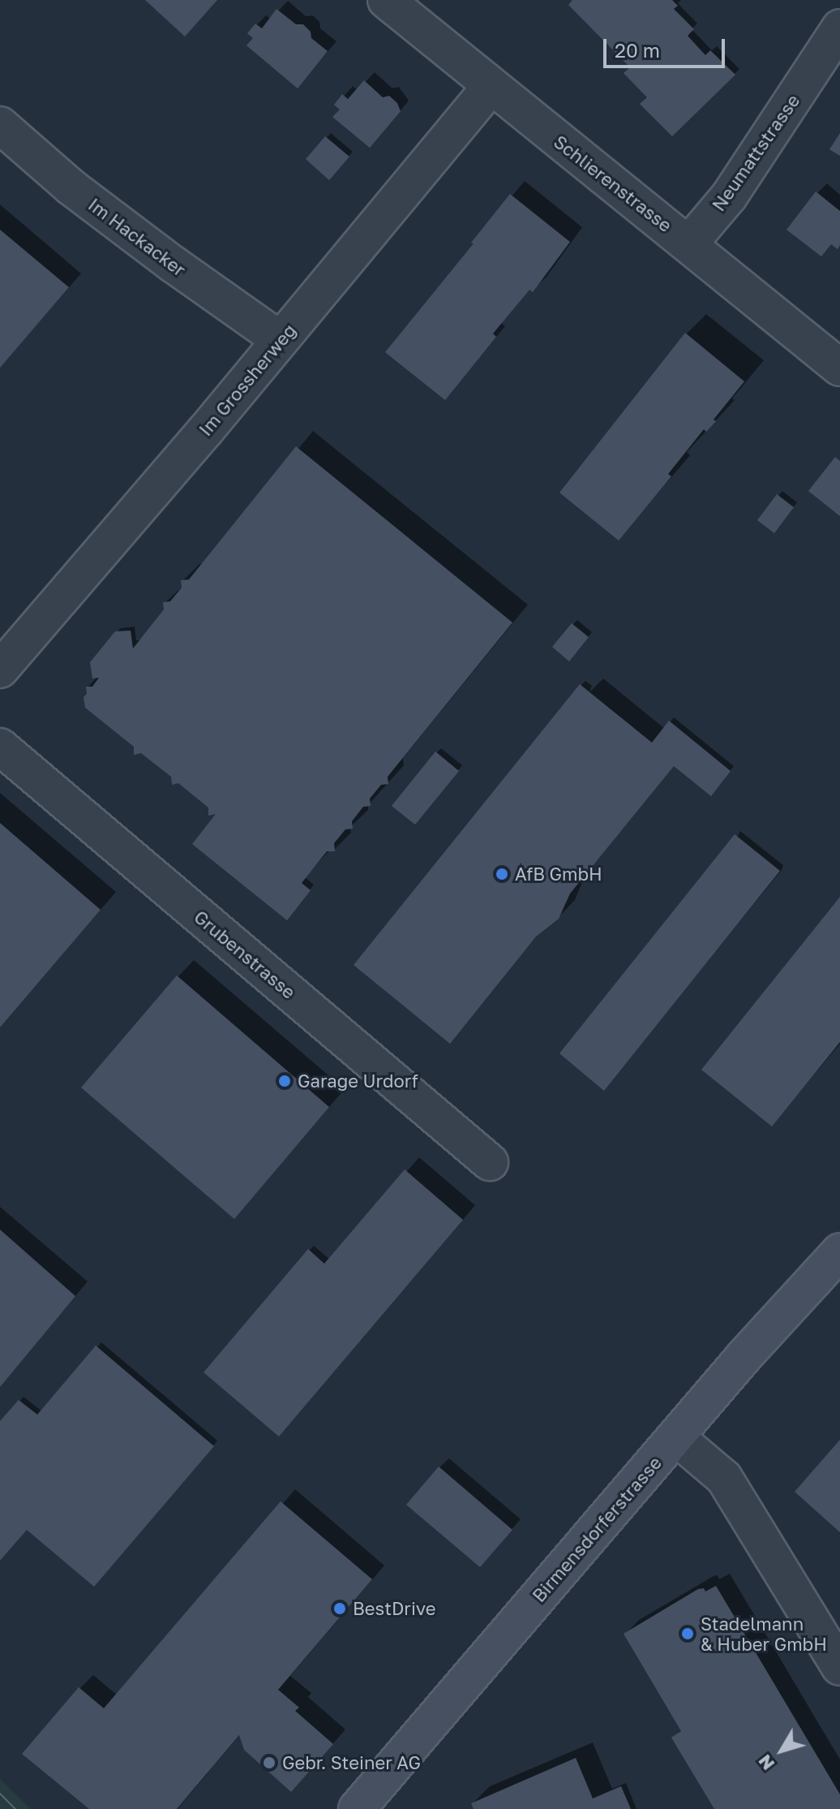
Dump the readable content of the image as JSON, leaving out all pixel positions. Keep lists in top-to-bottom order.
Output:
{
  "streets": {
    "main road": ["Birmensdorferstrasse"],
    "street": [
      "Neumattstrasse",
      "Schlierenstrasse",
      "Im Hackacker",
      "Im Grossherweg",
      "Grubenstrasse"
    ]
  },
  "crossings": [
    ["Neumattstrasse", "Schlierenstrasse"],
    ["Schlierenstrasse", "Im Grossherweg"],
    ["Im Hackacker", "Im Grossherweg"]
  ],
  "places": [
    "AfB GmbH",
    "Garage Urdorf",
    "BestDrive",
    "Stadelmann & Huber GmbH",
    "Gebr. Steiner AG"
  ],
  "scale_bar": "20 m",
  "north": "bottom left"
}
